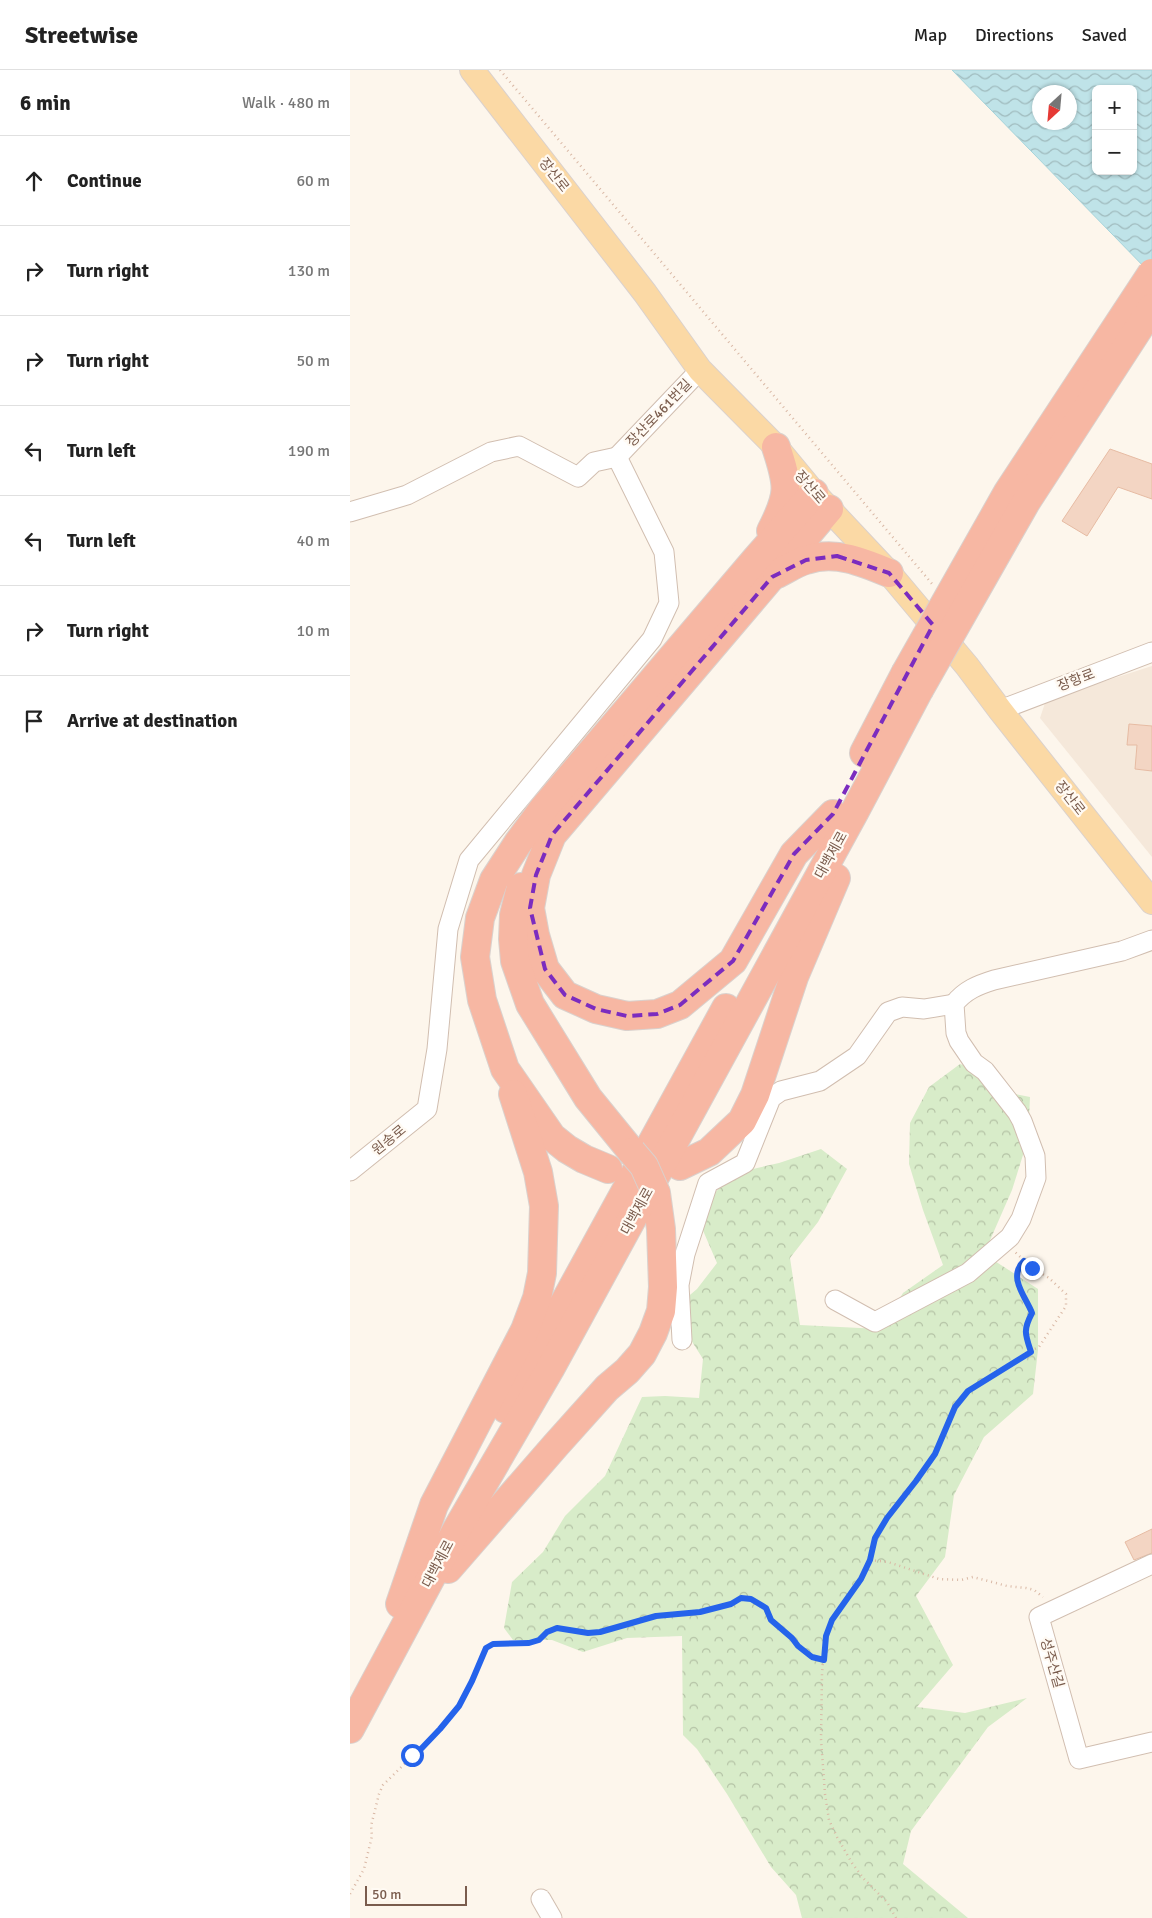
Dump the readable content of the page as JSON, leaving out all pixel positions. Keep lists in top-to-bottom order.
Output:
{
  "streets": {
    "highway": ["대백제로"],
    "main road": ["장산로"],
    "street": [
      "장산로461번길",
      "장항로",
      "원송로",
      "성주산길"
    ]
  },
  "crossings": [
    ["장산로", "장산로461번길"],
    ["장산로", "장항로"],
    ["장산로461번길", "원송로"]
  ],
  "scale_bar": "50 m",
  "north": "bottom left",
  "page": {
    "header": "Streetwise",
    "nav": ["Map", "Directions", "Saved"],
    "heading": ["6 min", "Walk · 480 m"],
    "map_buttons": ["+", "−"],
    "list": [
      ["Continue", "60 m"],
      ["Turn right", "130 m"],
      ["Turn right", "50 m"],
      ["Turn left", "190 m"],
      ["Turn left", "40 m"],
      ["Turn right", "10 m"],
      "Arrive at destination"
    ],
    "scale": "50 m"
  }
}
